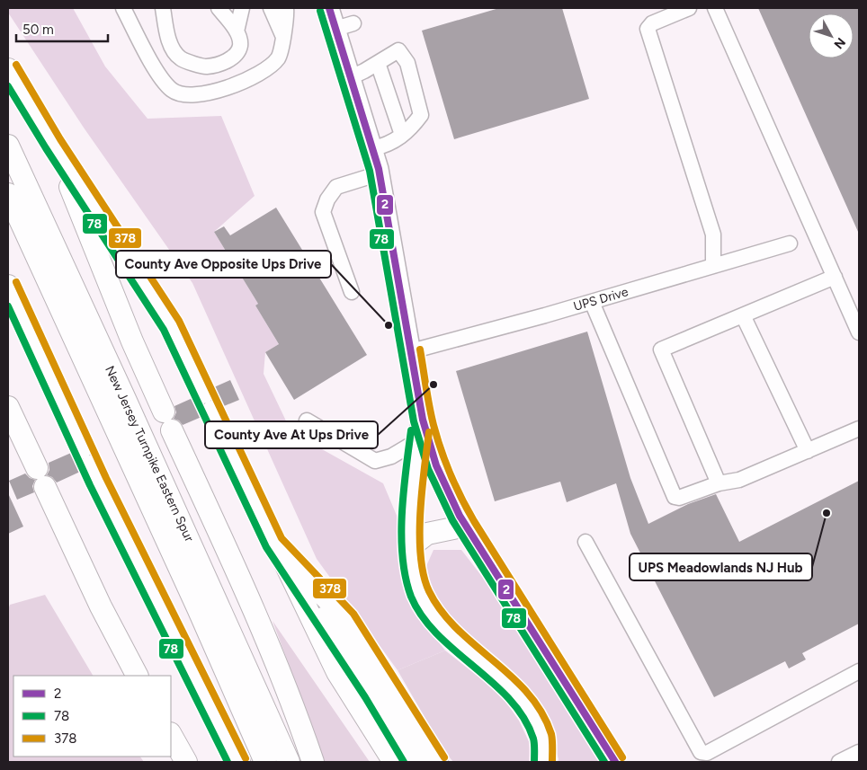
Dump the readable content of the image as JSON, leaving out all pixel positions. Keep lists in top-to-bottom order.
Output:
{
  "streets": {
    "highway": ["New Jersey Turnpike Eastern Spur"],
    "street": ["UPS Drive"]
  },
  "places": ["County Ave Opposite Ups Drive", "County Ave At Ups Drive", "UPS Meadowlands NJ Hub"],
  "lines": ["transit line 2", "transit line 78", "transit line 378"],
  "legend": ["2", "78", "378"],
  "scale_bar": "50 m",
  "north": "bottom right"
}
